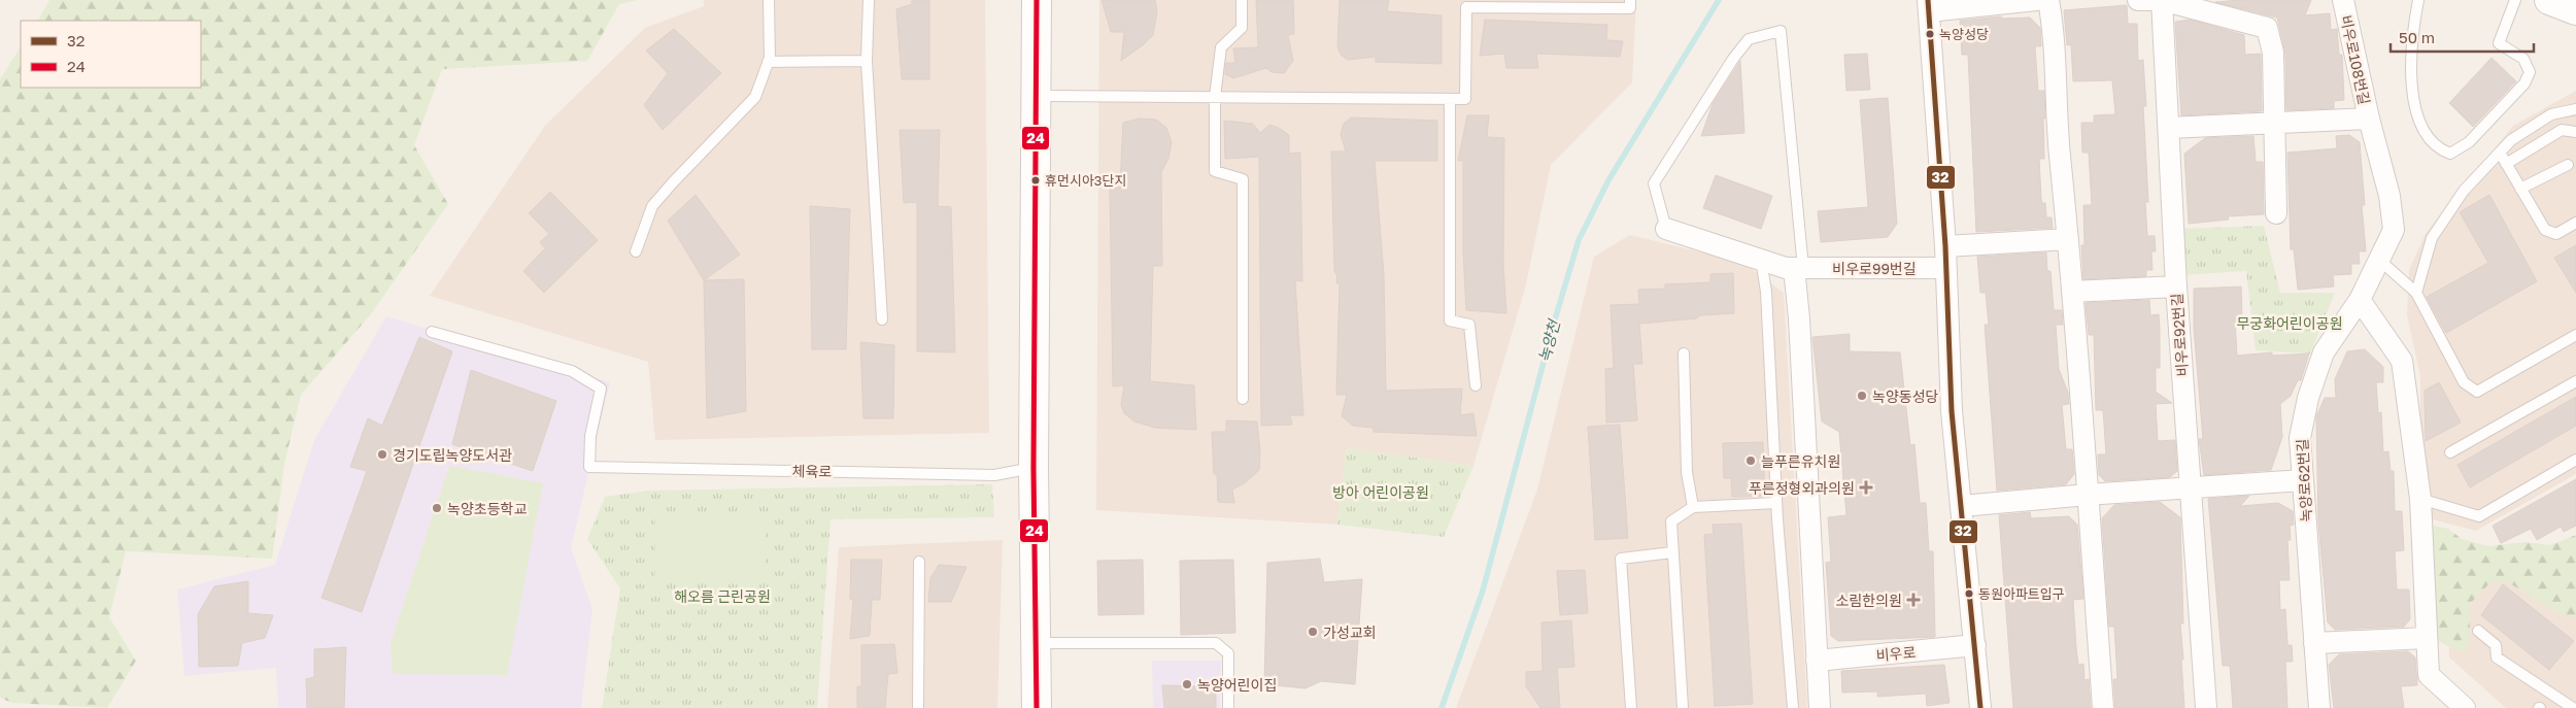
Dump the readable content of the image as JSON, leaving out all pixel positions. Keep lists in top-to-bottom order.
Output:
{
  "streets": {
    "street": [
      "비우로108번길",
      "비우로99번길",
      "비우로92번길",
      "녹양로62번길",
      "비우로"
    ],
    "lane": ["체육로"]
  },
  "crossings": [
    ["비우로108번길", "녹양로62번길"]
  ],
  "water": ["녹양천"],
  "parks": ["무궁화어린이공원", "방아 어린이공원", "해오름 근린공원"],
  "places": {
    "other": [
      "녹양성당",
      "휴먼시아3단지",
      "녹양동성당",
      "경기도립녹양도서관",
      "늘푸른유치원",
      "녹양초등학교",
      "동원아파트입구",
      "가성교회",
      "녹양어린이집"
    ],
    "health": ["푸른정형외과의원", "소림한의원"]
  },
  "lines": ["transit line 32", "transit line 24"],
  "legend": ["32", "24"],
  "scale_bar": "50 m"
}
